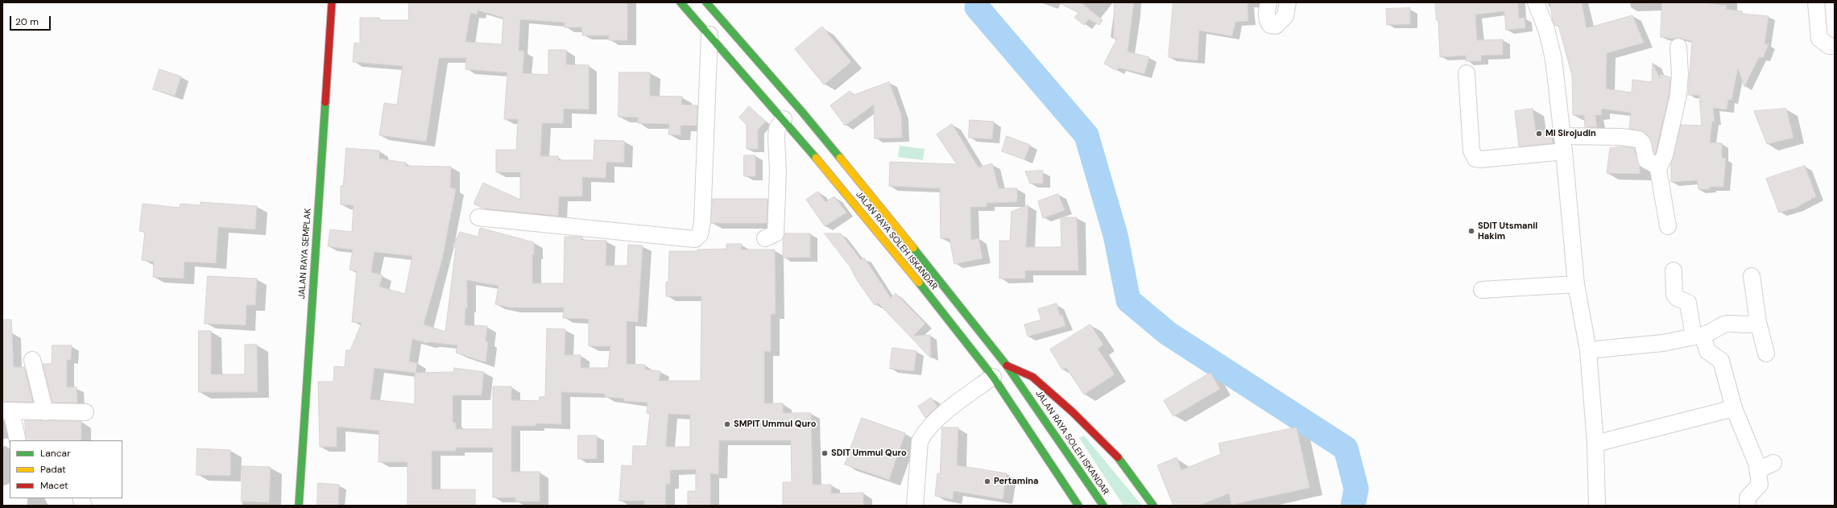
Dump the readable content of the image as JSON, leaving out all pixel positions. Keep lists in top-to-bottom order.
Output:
{
  "streets": {
    "main road": ["JALAN RAYA SOLEH ISKANDAR", "JALAN RAYA SEMPLAK"]
  },
  "places": [
    "MI Sirojudin",
    "SDIT Utsmanil Hakim",
    "SMPIT Ummul Quro",
    "SDIT Ummul Quro",
    "Pertamina"
  ],
  "legend": ["Lancar", "Padat", "Macet"],
  "scale_bar": "20 m"
}
